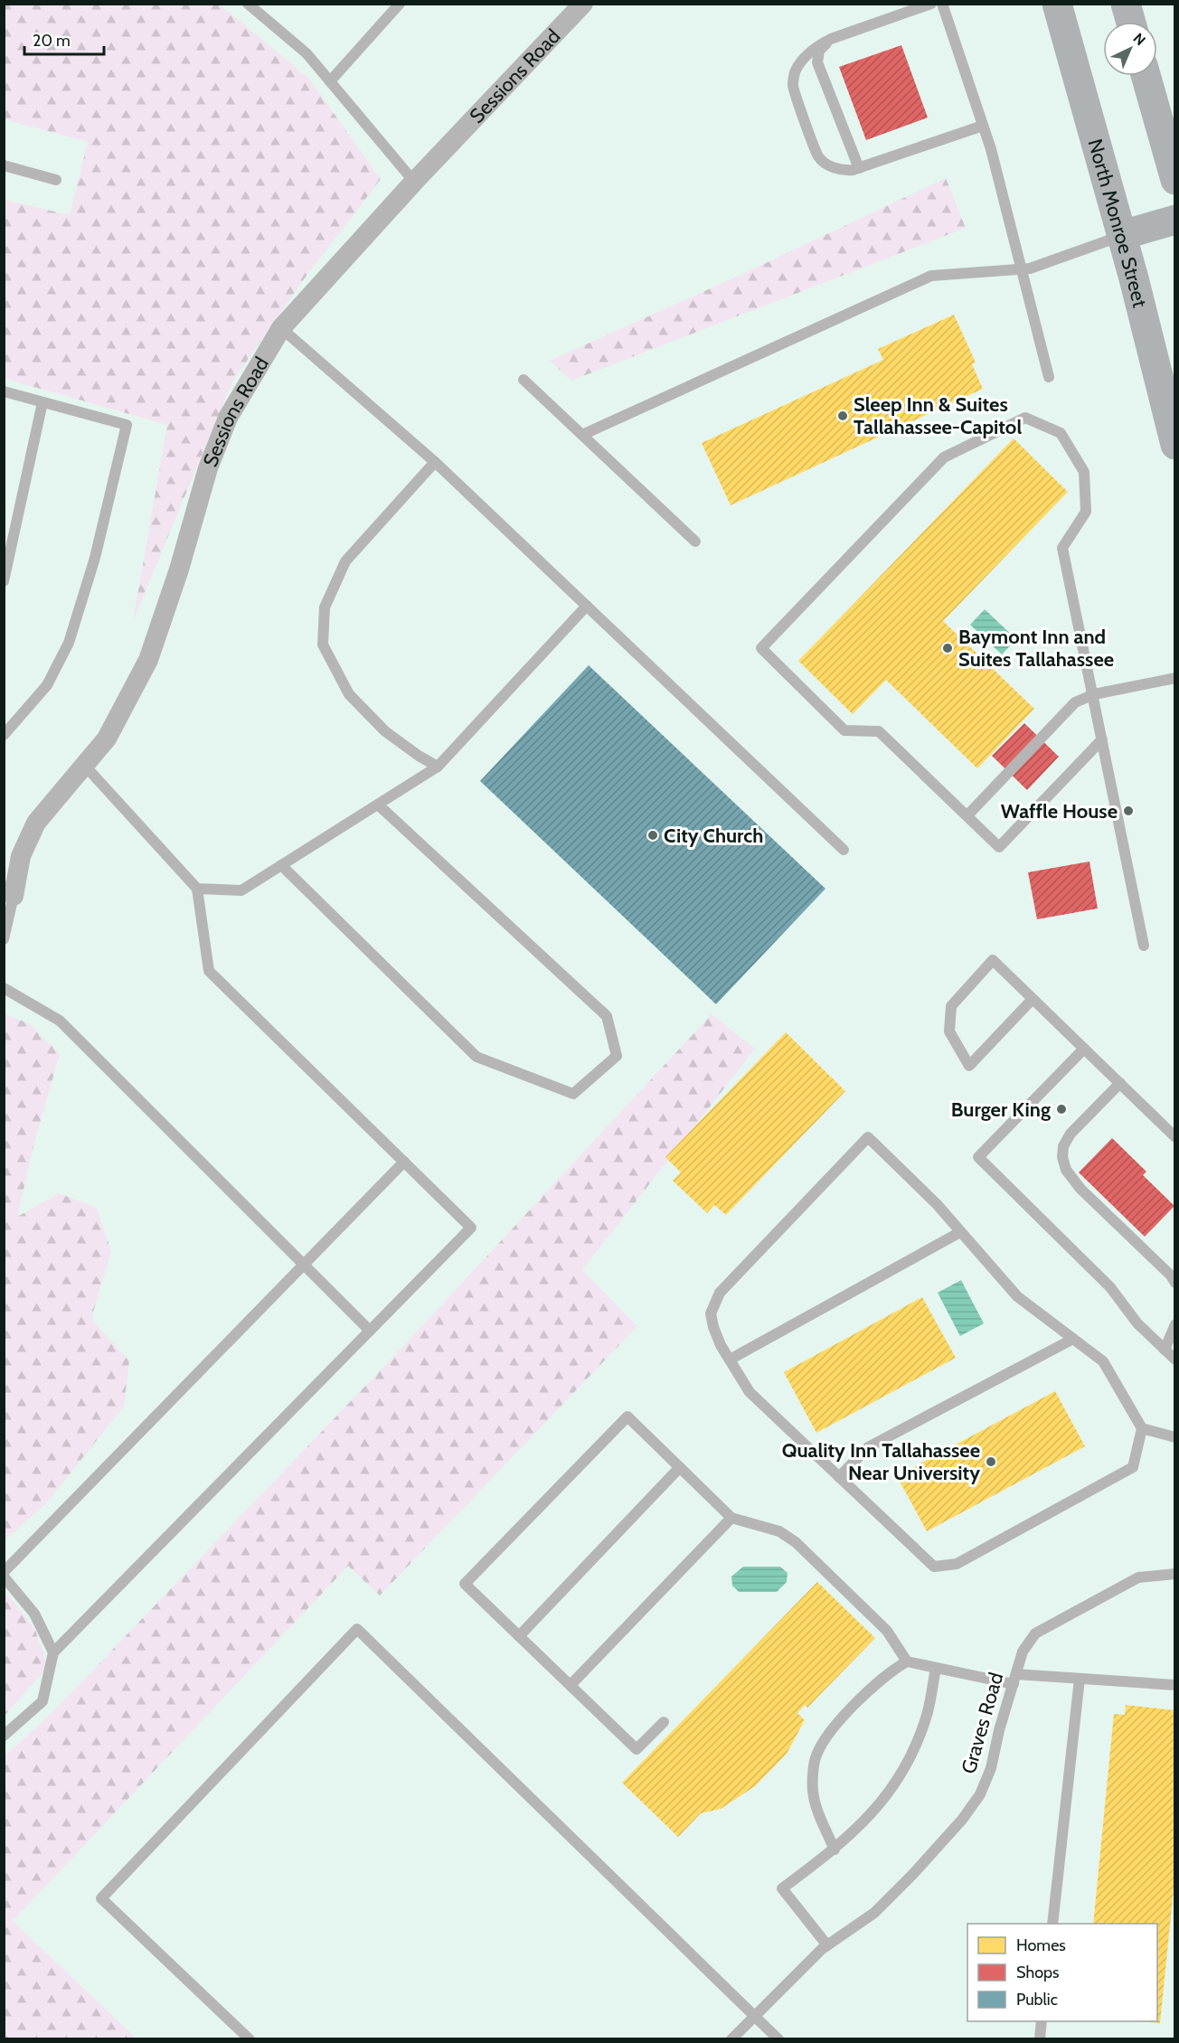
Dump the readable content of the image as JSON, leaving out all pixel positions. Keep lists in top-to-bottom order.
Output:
{
  "streets": {
    "highway": ["North Monroe Street"],
    "street": ["Sessions Road"],
    "lane": ["Graves Road"]
  },
  "places": [
    "Sleep Inn & Suites Tallahassee-Capitol",
    "Baymont Inn and Suites Tallahassee",
    "Waffle House",
    "City Church",
    "Burger King",
    "Quality Inn Tallahassee Near University"
  ],
  "legend": ["Homes", "Shops", "Public"],
  "scale_bar": "20 m",
  "north": "top right"
}
